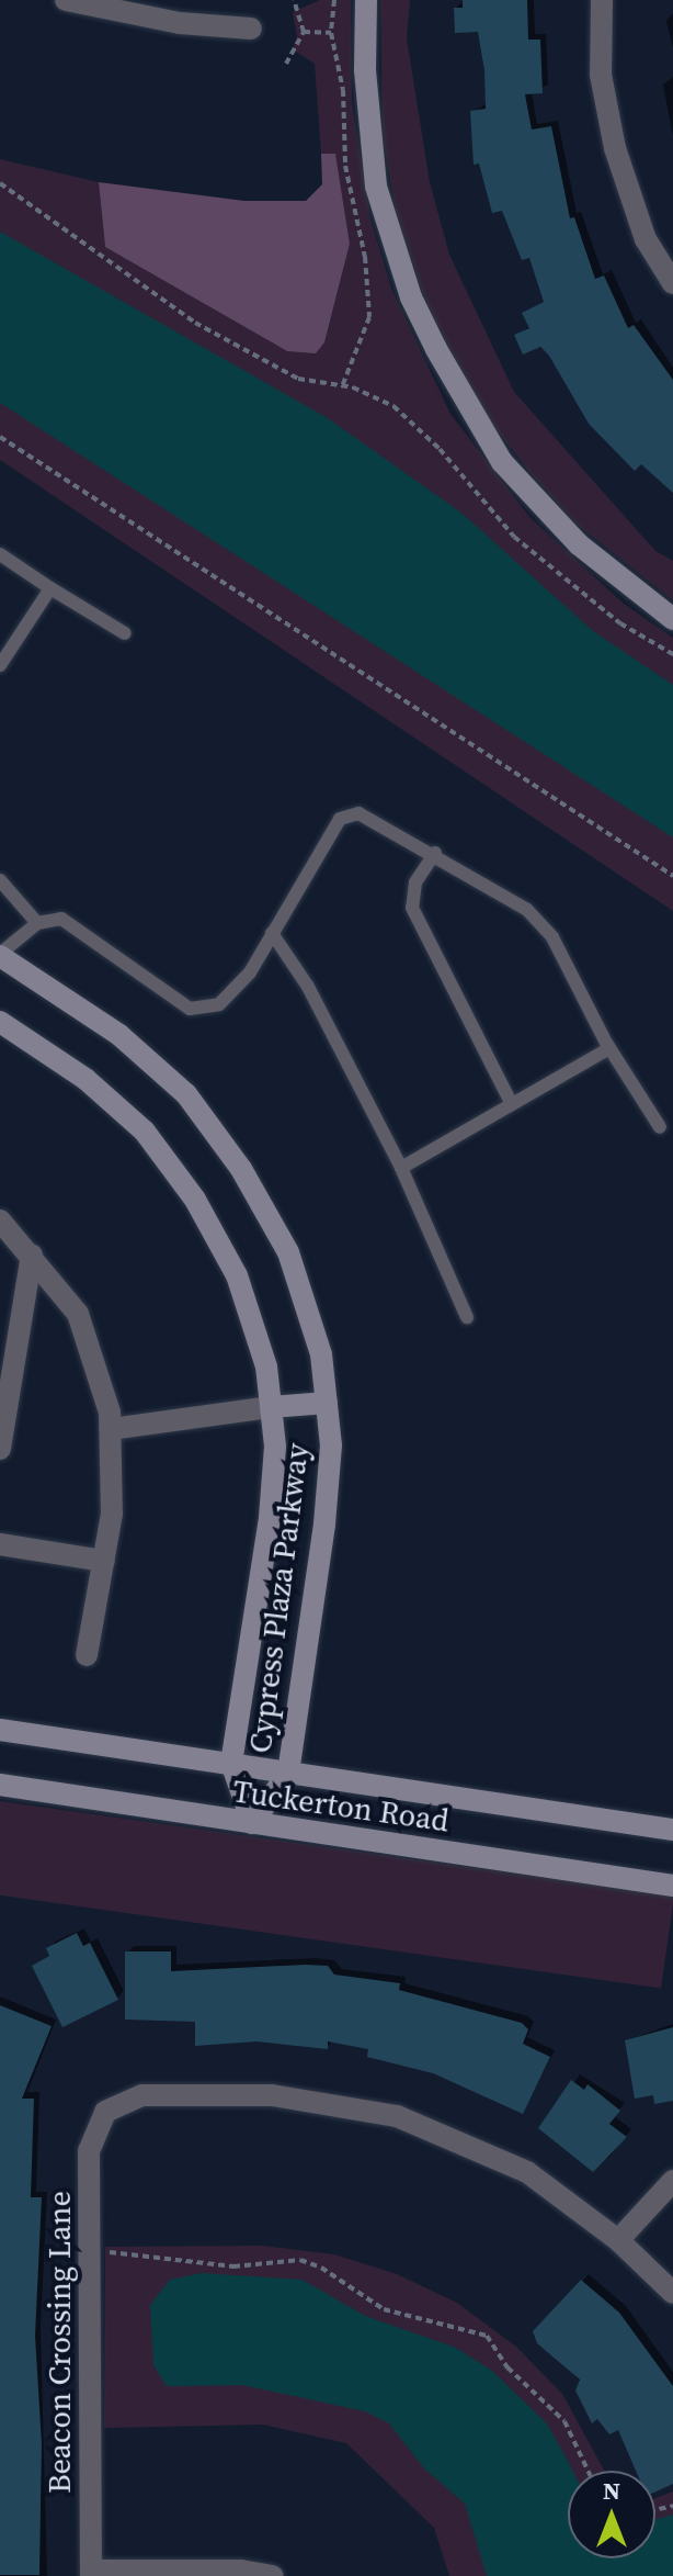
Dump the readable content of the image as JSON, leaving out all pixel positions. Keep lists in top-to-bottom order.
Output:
{
  "streets": {
    "street": ["Cypress Plaza Parkway", "Tuckerton Road", "Beacon Crossing Lane"]
  },
  "crossings": [
    ["Cypress Plaza Parkway", "Tuckerton Road"]
  ],
  "north": "top"
}
